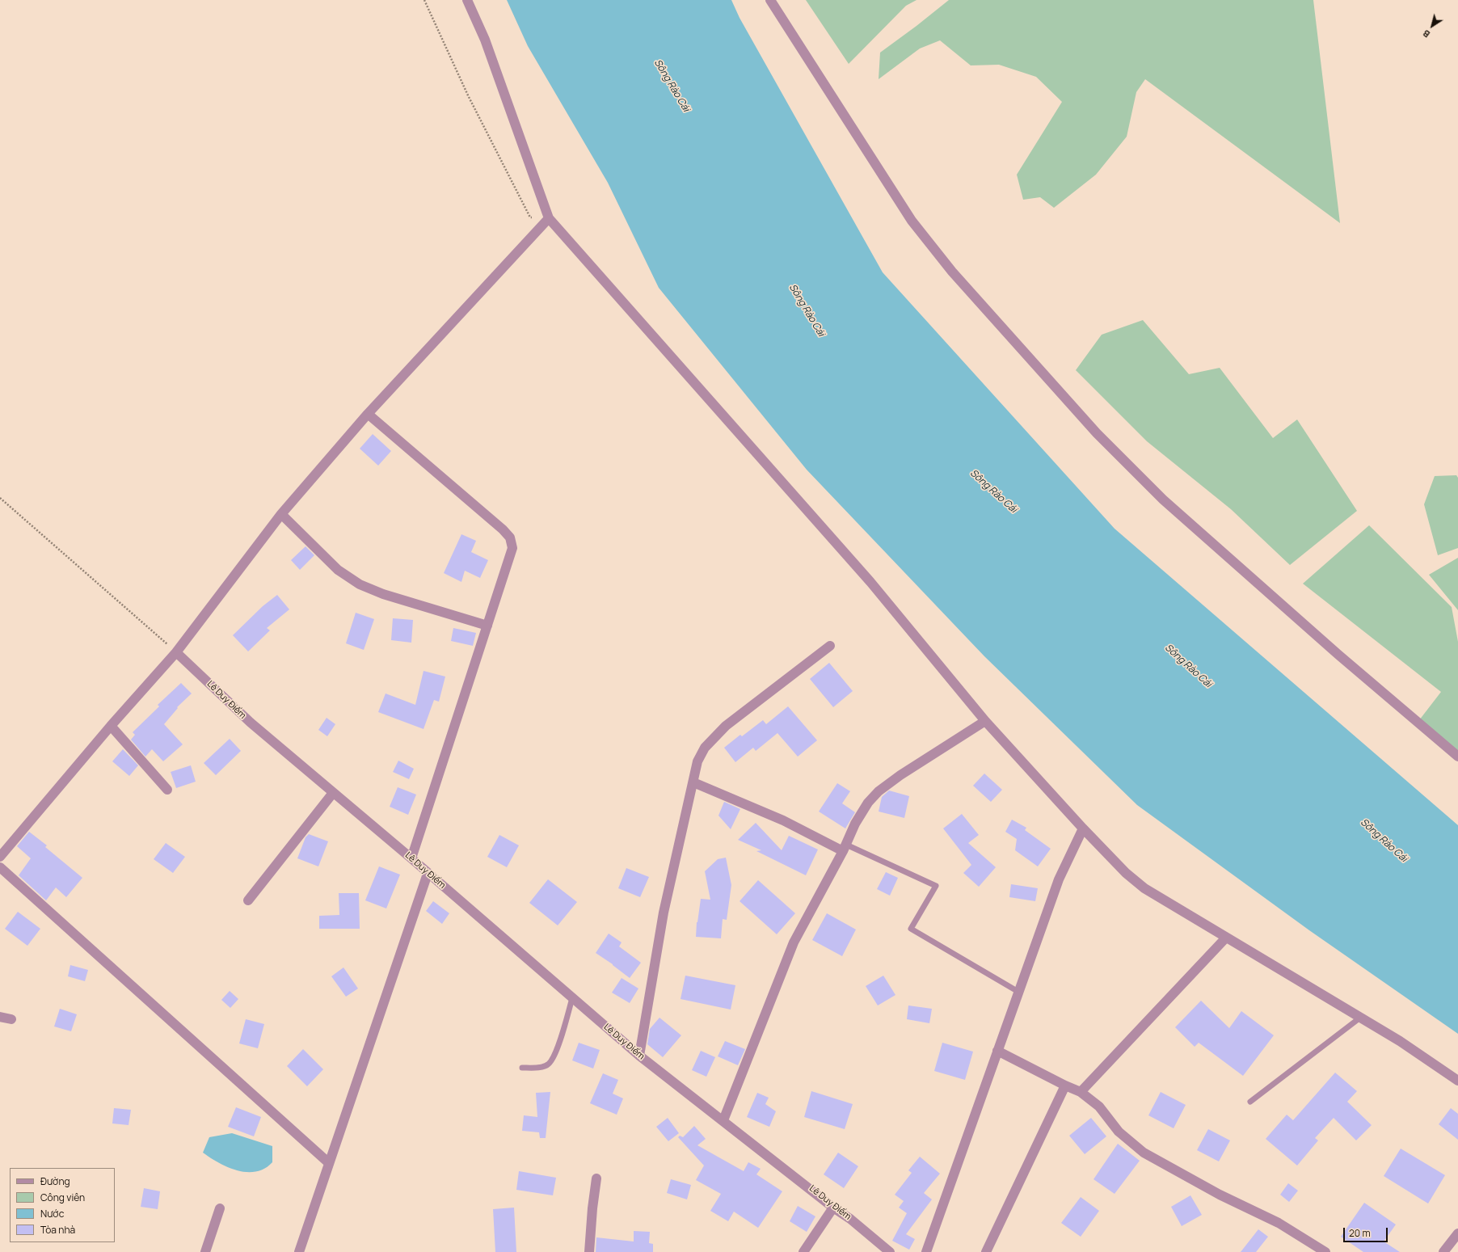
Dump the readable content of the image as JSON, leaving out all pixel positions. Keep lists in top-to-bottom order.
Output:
{
  "streets": {
    "street": ["Lê Duy Điếm"]
  },
  "water": ["Sông Rào Cái"],
  "legend": [
    "Đường",
    "Công viên",
    "Nước",
    "Tòa nhà"
  ],
  "scale_bar": "20 m",
  "north": "bottom left"
}
